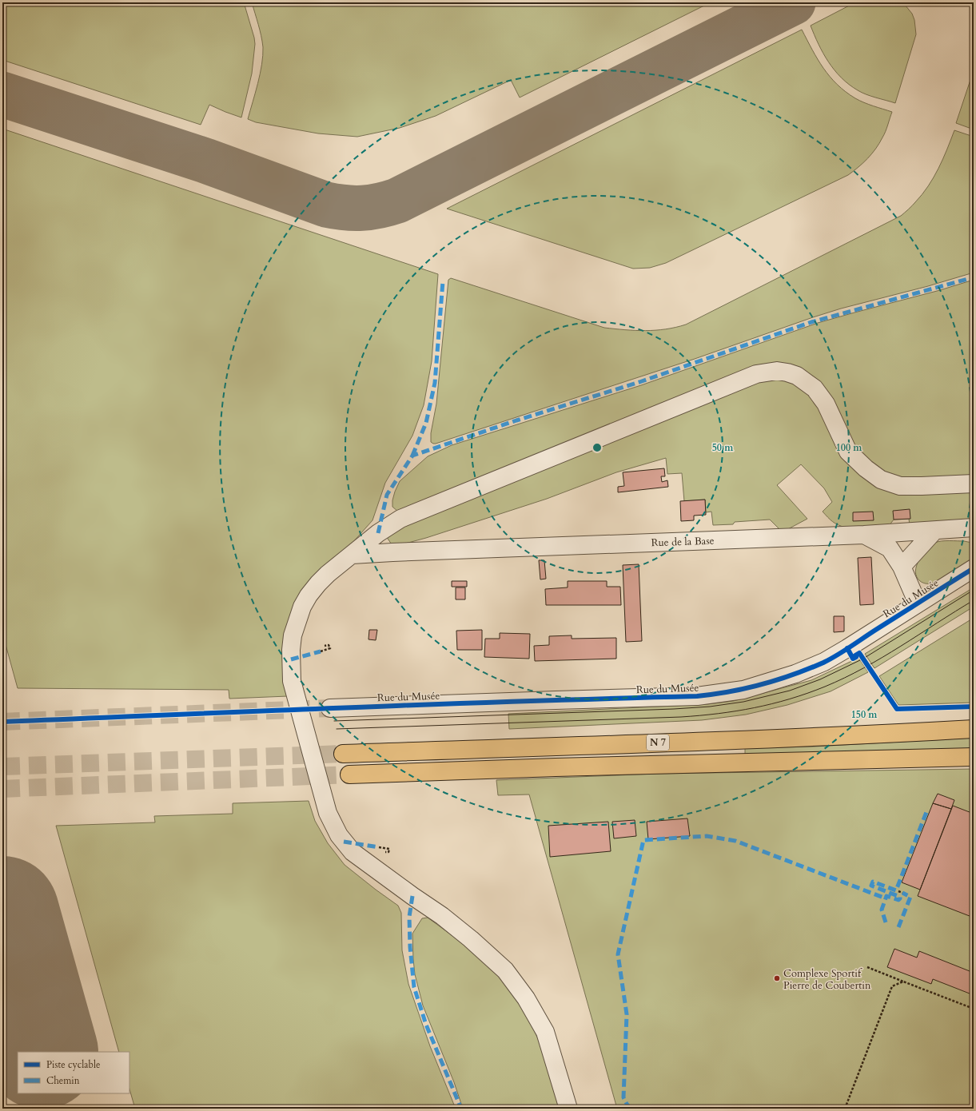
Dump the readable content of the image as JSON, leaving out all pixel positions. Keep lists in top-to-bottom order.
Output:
{
  "streets": {
    "highway": ["N 7"],
    "street": ["Rue de la Base", "Rue du Musée"]
  },
  "places": ["Complexe Sportif Pierre de Coubertin"],
  "legend": ["Piste cyclable", "Chemin"],
  "rings": ["50 m", "100 m", "150 m"]
}
